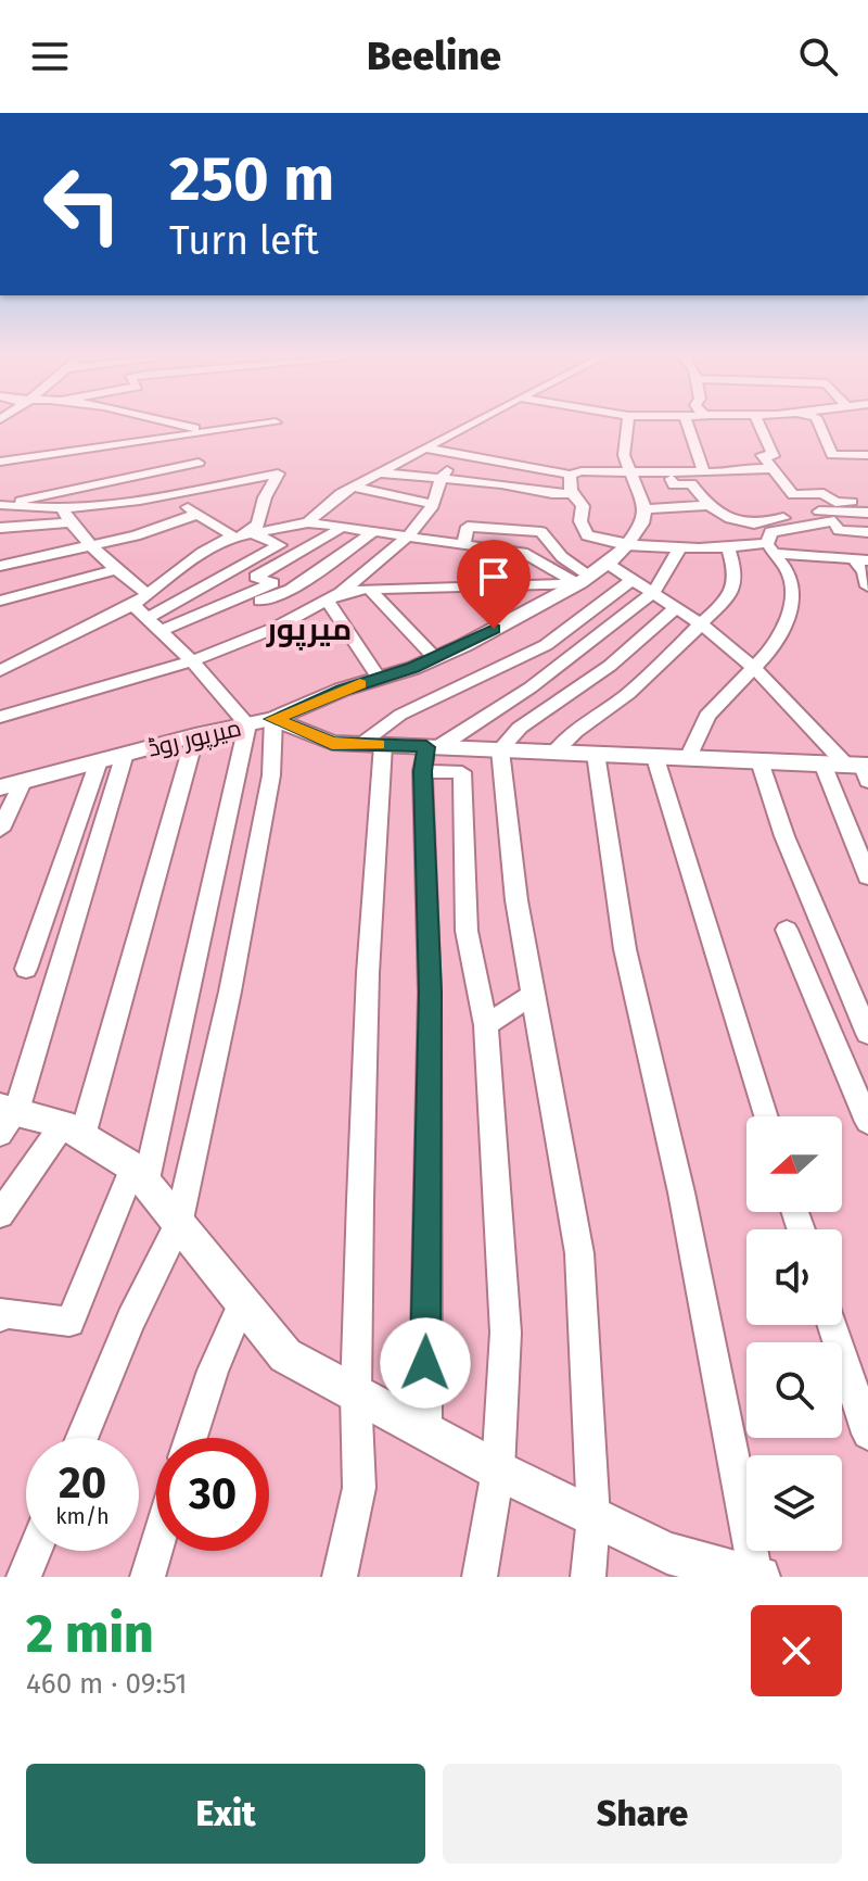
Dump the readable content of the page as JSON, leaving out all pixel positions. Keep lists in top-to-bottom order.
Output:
{
  "streets": {
    "street": ["میرپور روڈ"]
  },
  "districts": ["میرپور"],
  "north": "left",
  "page": {
    "header": "Beeline",
    "turn": ["250 m", "Turn left"],
    "speed": "20 km/h",
    "limit": "30",
    "heading": ["2 min", "460 m · 09:51"],
    "buttons": ["Exit", "Share"]
  }
}
